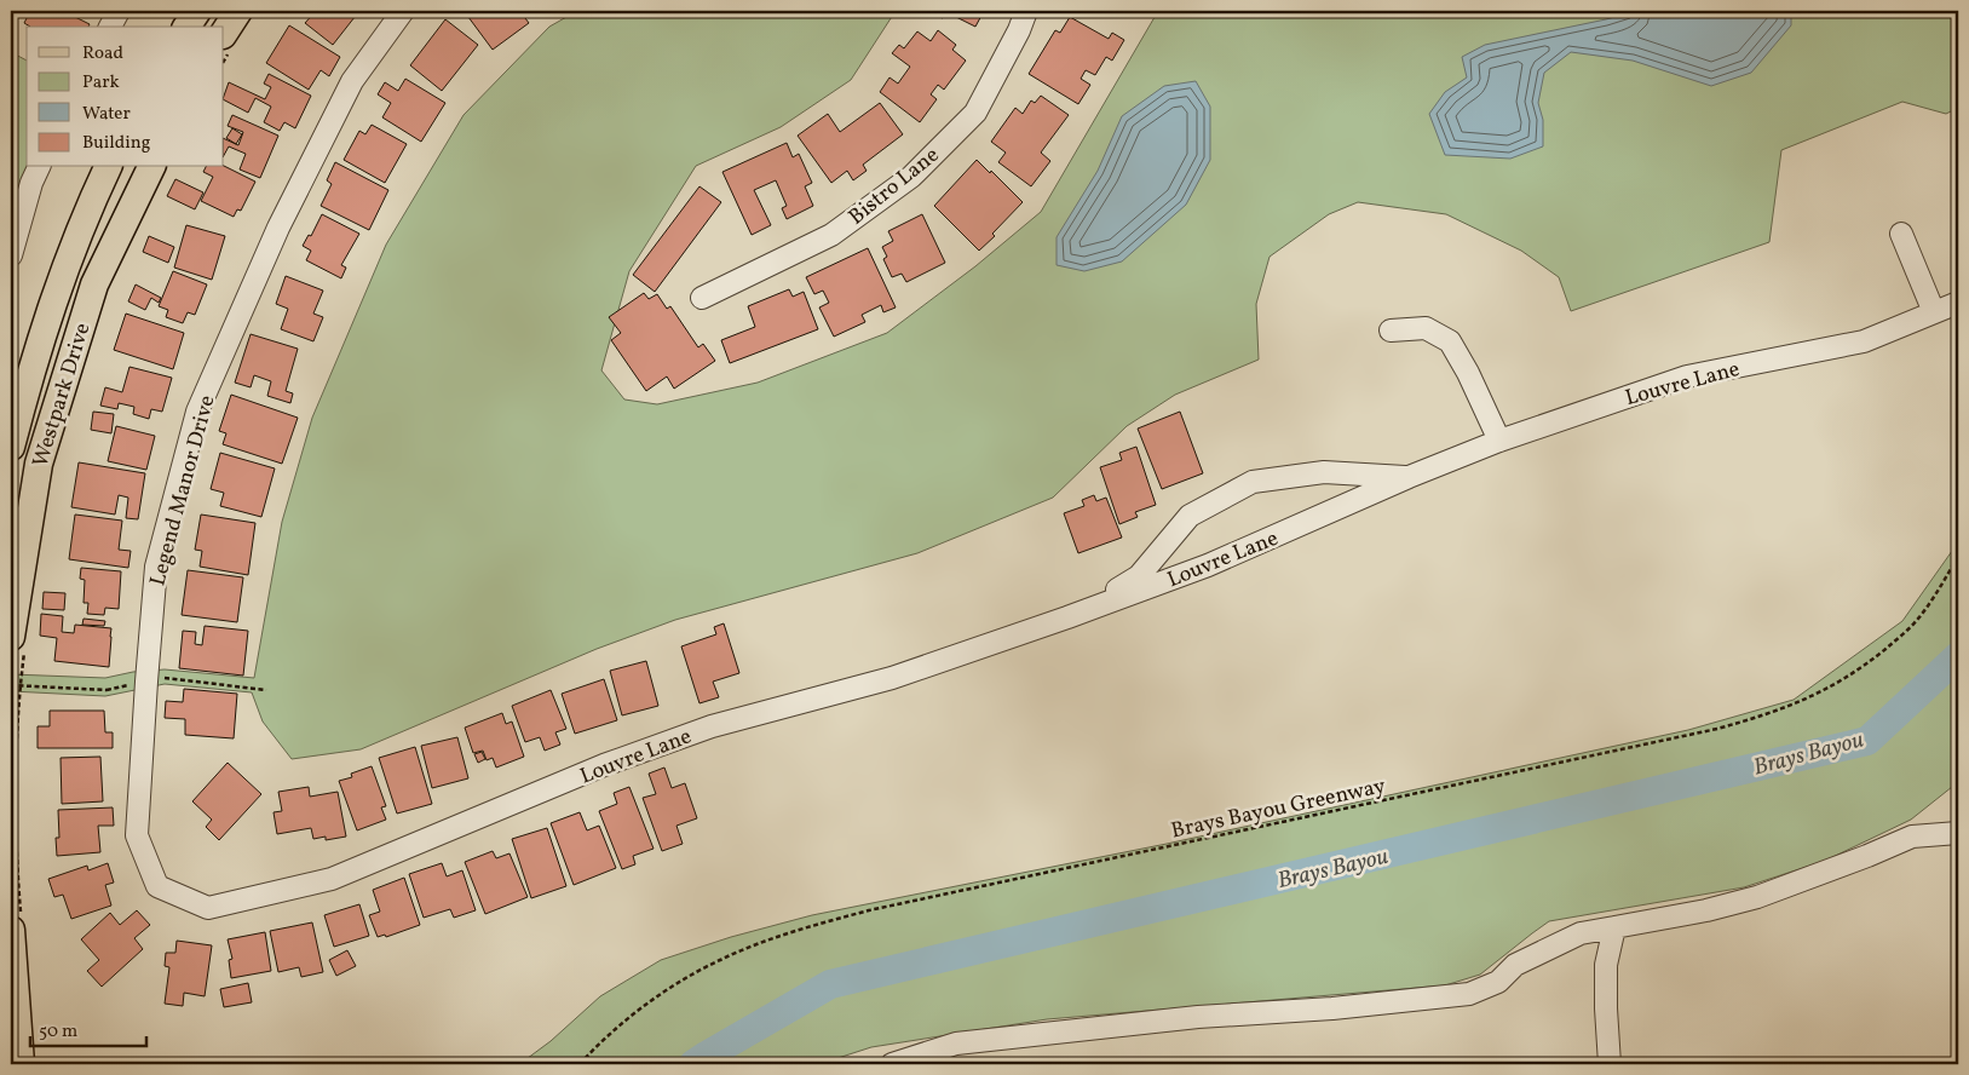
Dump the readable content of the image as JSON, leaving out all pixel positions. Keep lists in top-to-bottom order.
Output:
{
  "streets": {
    "main road": ["Westpark Drive"],
    "street": ["Bistro Lane", "Louvre Lane", "Legend Manor Drive"],
    "path": ["Brays Bayou Greenway"]
  },
  "crossings": [
    ["Louvre Lane", "Legend Manor Drive"]
  ],
  "water": ["Brays Bayou"],
  "legend": [
    "Road",
    "Park",
    "Water",
    "Building"
  ],
  "scale_bar": "50 m"
}
